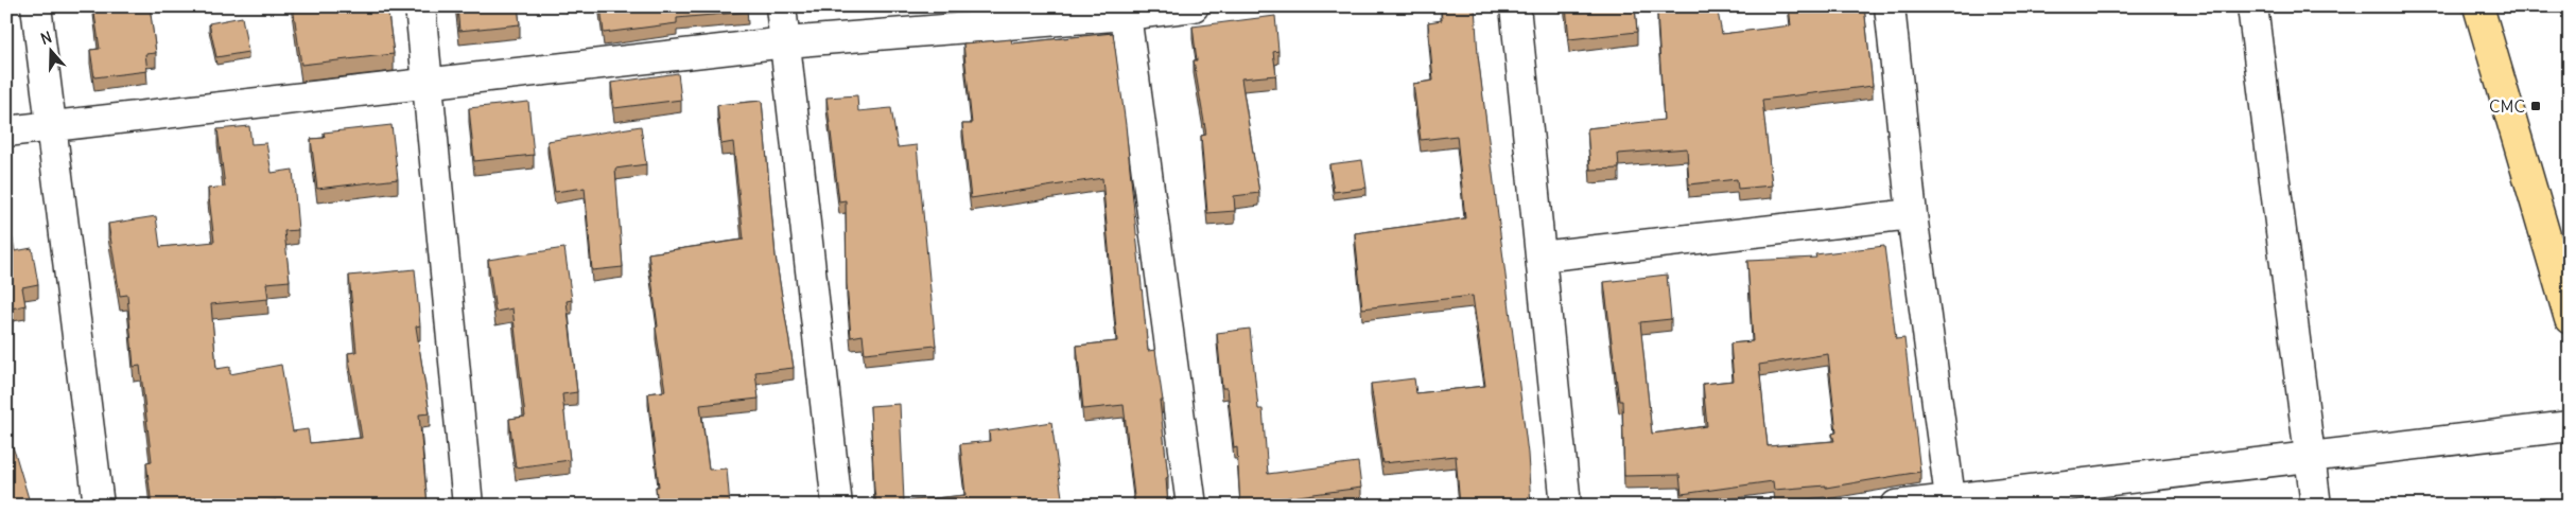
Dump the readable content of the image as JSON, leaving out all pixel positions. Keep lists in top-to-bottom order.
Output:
{
  "places": {
    "transit": ["CMC"]
  },
  "north": "top"
}
